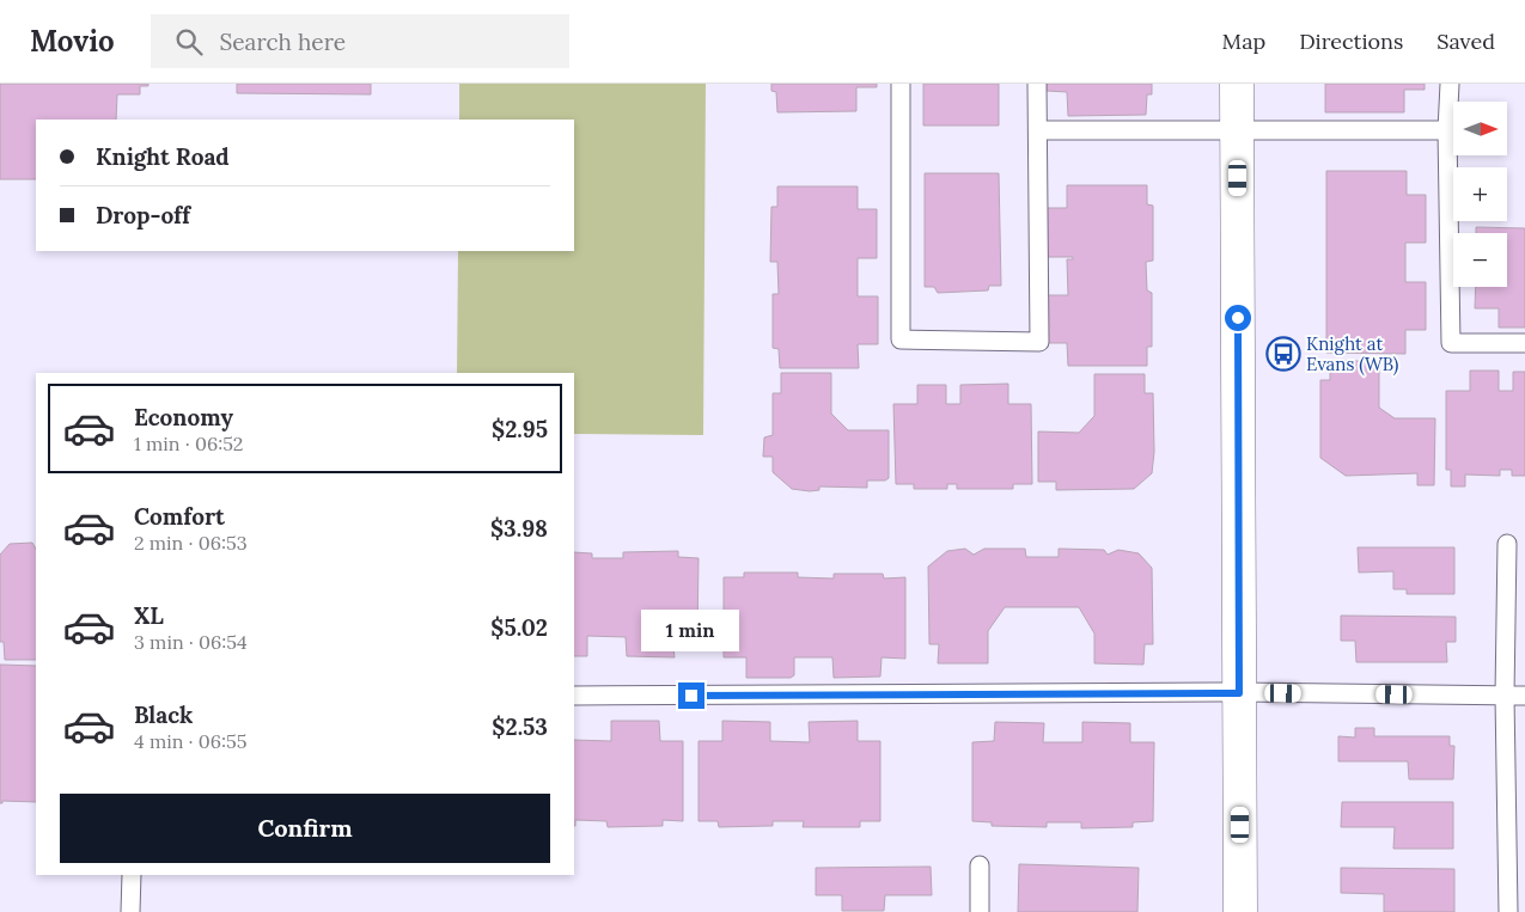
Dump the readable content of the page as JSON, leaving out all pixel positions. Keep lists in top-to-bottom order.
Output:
{
  "places": {
    "bus stop": ["Knight at Evans (WB)"]
  },
  "north": "right",
  "page": {
    "header": "Movio",
    "search": "Search here",
    "nav": ["Map", "Directions", "Saved"],
    "map_buttons": ["+", "−"],
    "banner": ["Knight Road", "Drop-off"],
    "list": [
      {
        "name": "Economy",
        "note": "1 min · 06:52",
        "value": "$2.95"
      },
      {
        "name": "Comfort",
        "note": "2 min · 06:53",
        "value": "$3.98"
      },
      {
        "name": "XL",
        "note": "3 min · 06:54",
        "value": "$5.02"
      },
      {
        "name": "Black",
        "note": "4 min · 06:55",
        "value": "$2.53"
      }
    ],
    "bubble": "1 min",
    "buttons": "Confirm"
  }
}
